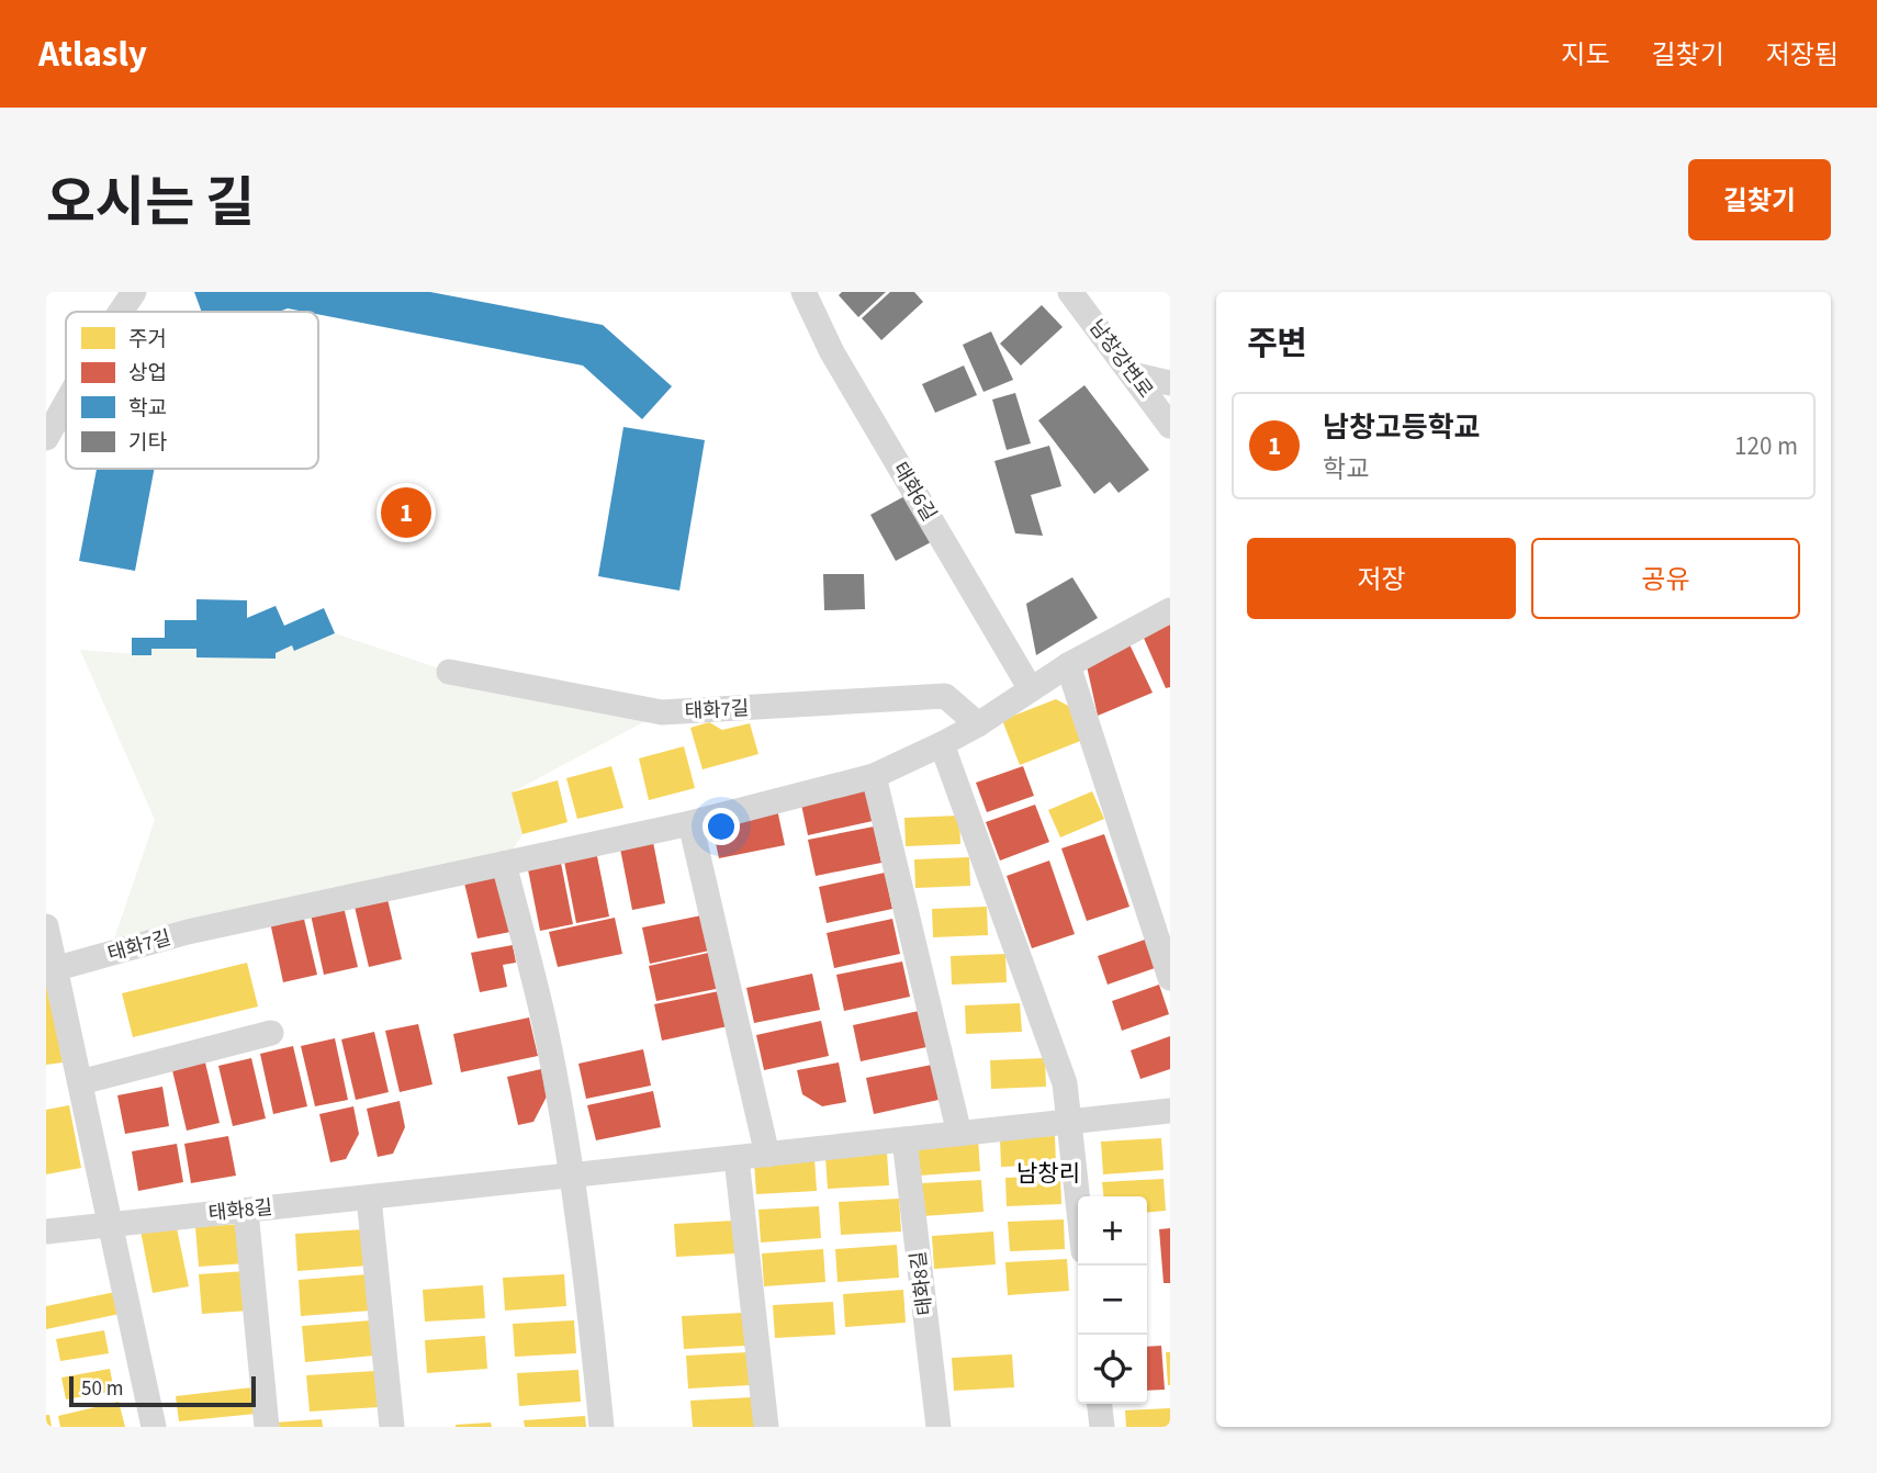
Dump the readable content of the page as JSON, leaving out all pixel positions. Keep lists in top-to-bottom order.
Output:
{
  "streets": {
    "street": [
      "남창강변로",
      "태화6길",
      "태화7길",
      "태화8길"
    ]
  },
  "crossings": [
    ["태화6길", "태화7길"]
  ],
  "districts": ["남창리"],
  "legend": [
    "주거",
    "상업",
    "학교",
    "기타"
  ],
  "scale_bar": "50 m",
  "page": {
    "header": "Atlasly",
    "nav": ["지도", "길찾기", "저장됨"],
    "title": "오시는 길",
    "buttons": [
      "길찾기",
      ["저장", "공유"]
    ],
    "heading": "주변",
    "list": [
      {
        "mark": "1",
        "name": "남창고등학교",
        "note": "학교",
        "value": "120 m"
      }
    ],
    "pins": "1",
    "map_buttons": ["+", "−"],
    "scale": "50 m"
  }
}
